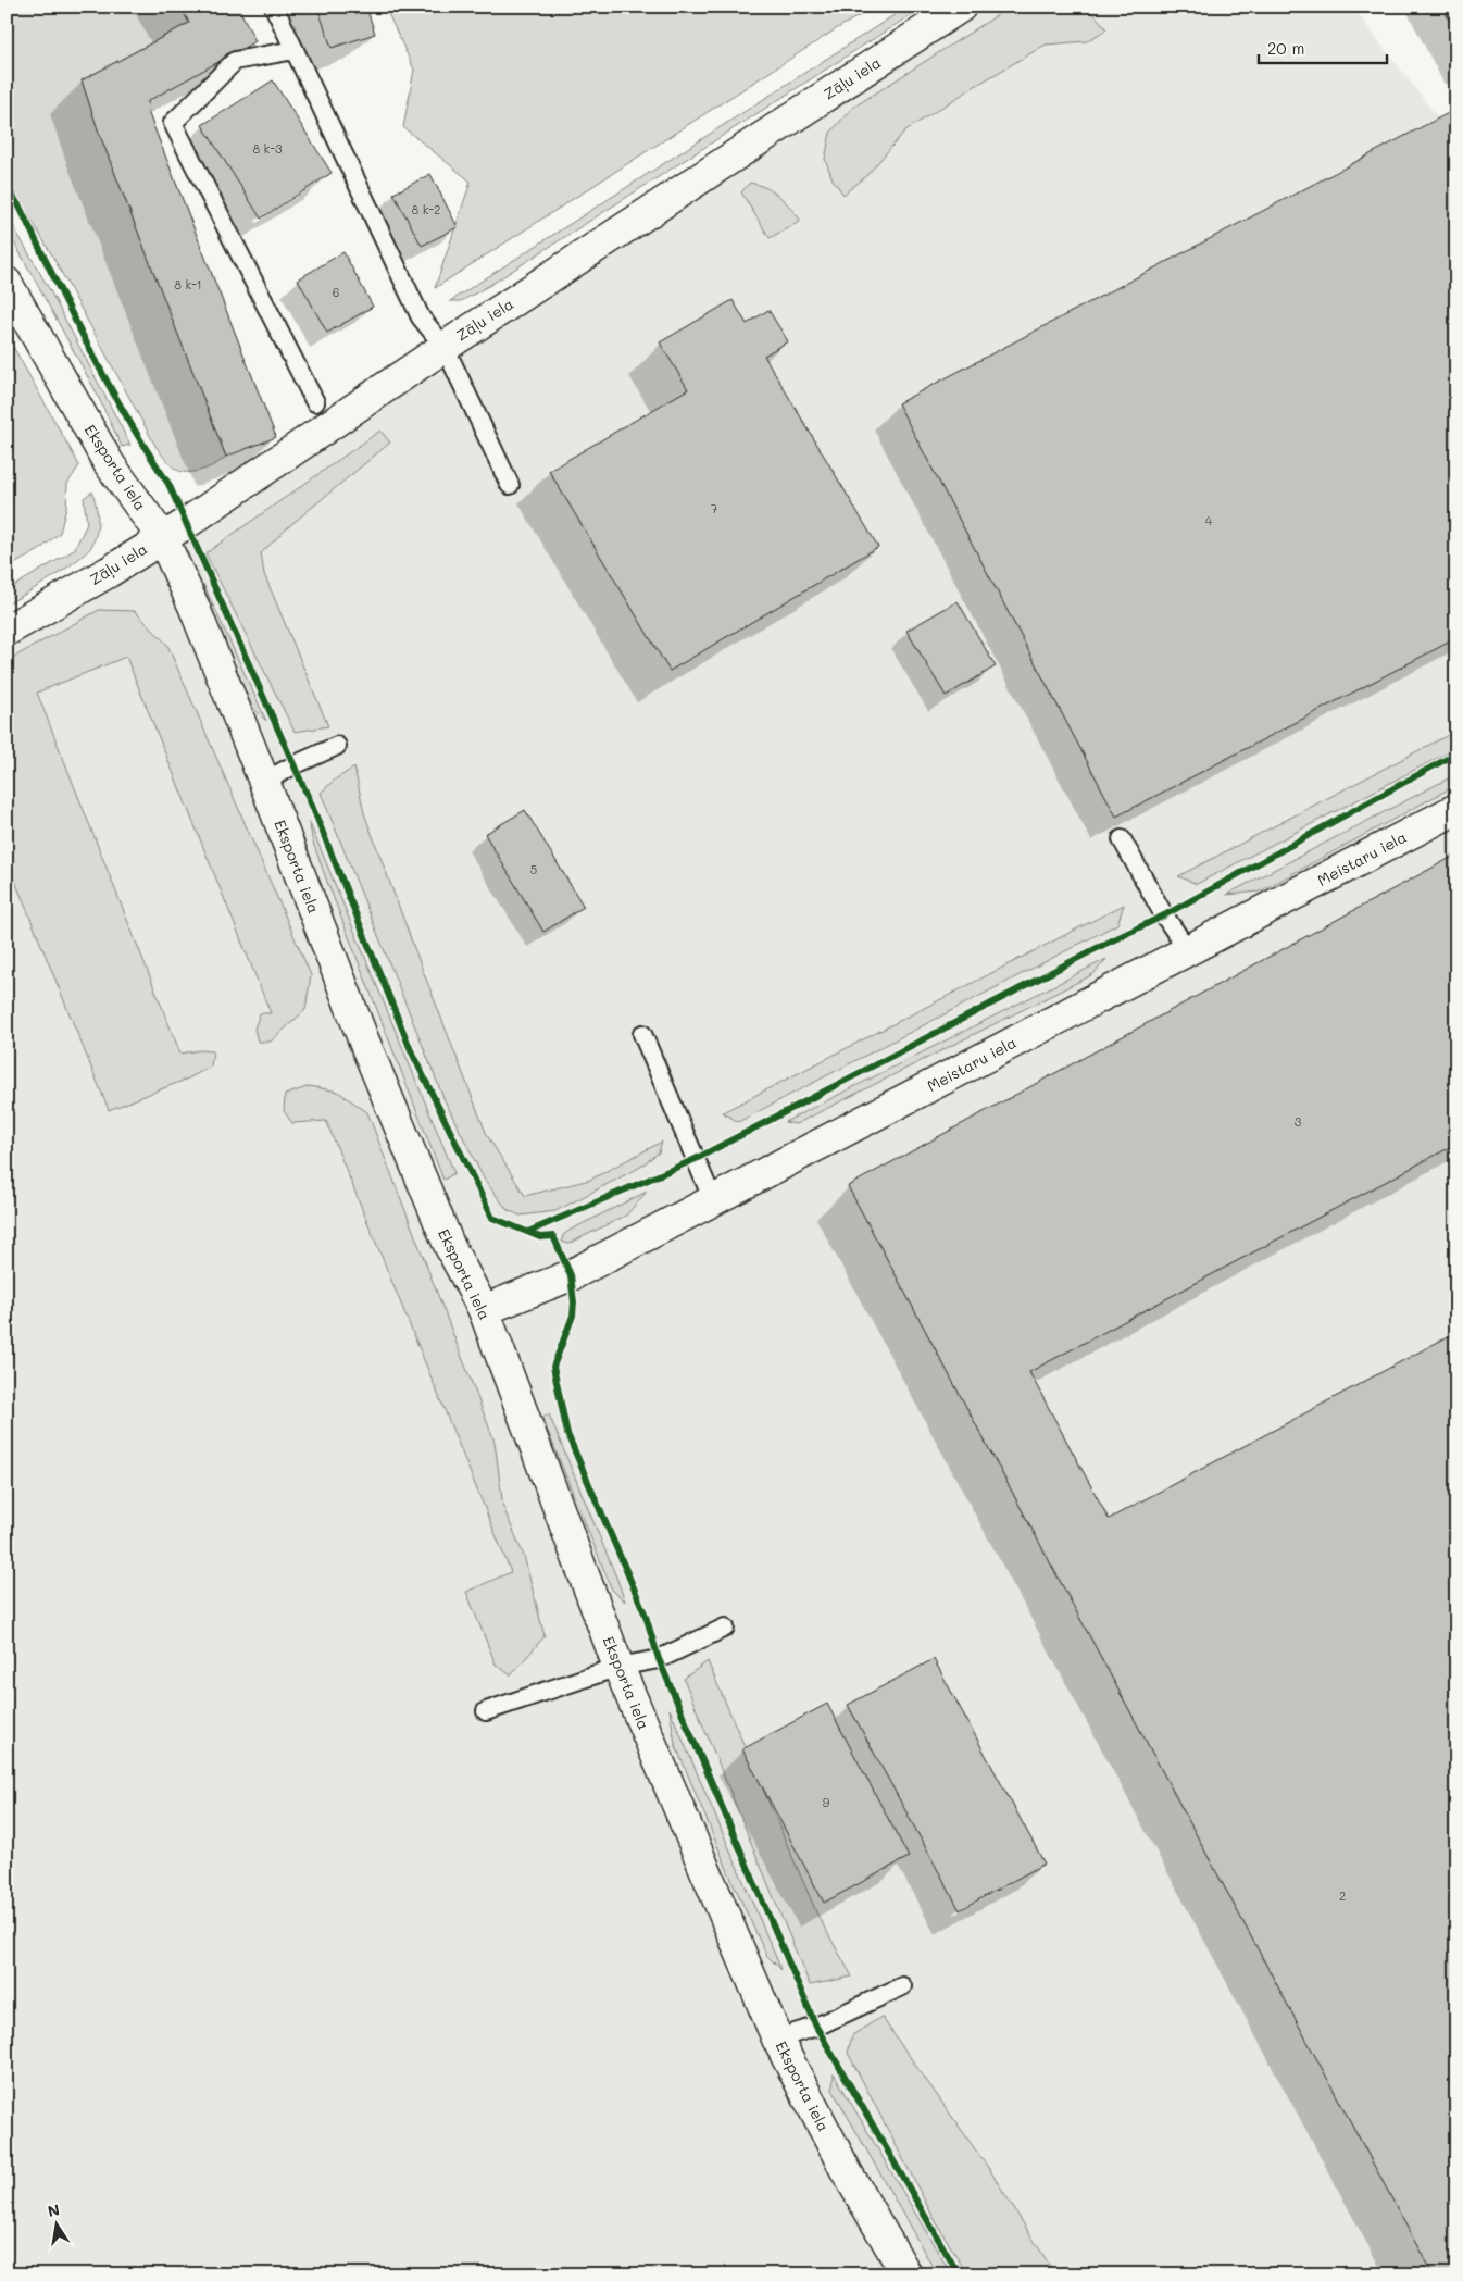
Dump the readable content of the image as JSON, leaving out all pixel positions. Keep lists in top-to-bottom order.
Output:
{
  "streets": {
    "street": ["Zāļu iela", "Eksporta iela", "Meistaru iela"]
  },
  "crossings": [
    ["Zāļu iela", "Eksporta iela"],
    ["Eksporta iela", "Meistaru iela"]
  ],
  "house_numbers": [
    "8 k-3",
    "8 k-2",
    "8 k-1",
    "6",
    "7",
    "4",
    "5",
    "3",
    "9",
    "2"
  ],
  "scale_bar": "20 m",
  "north": "top"
}
